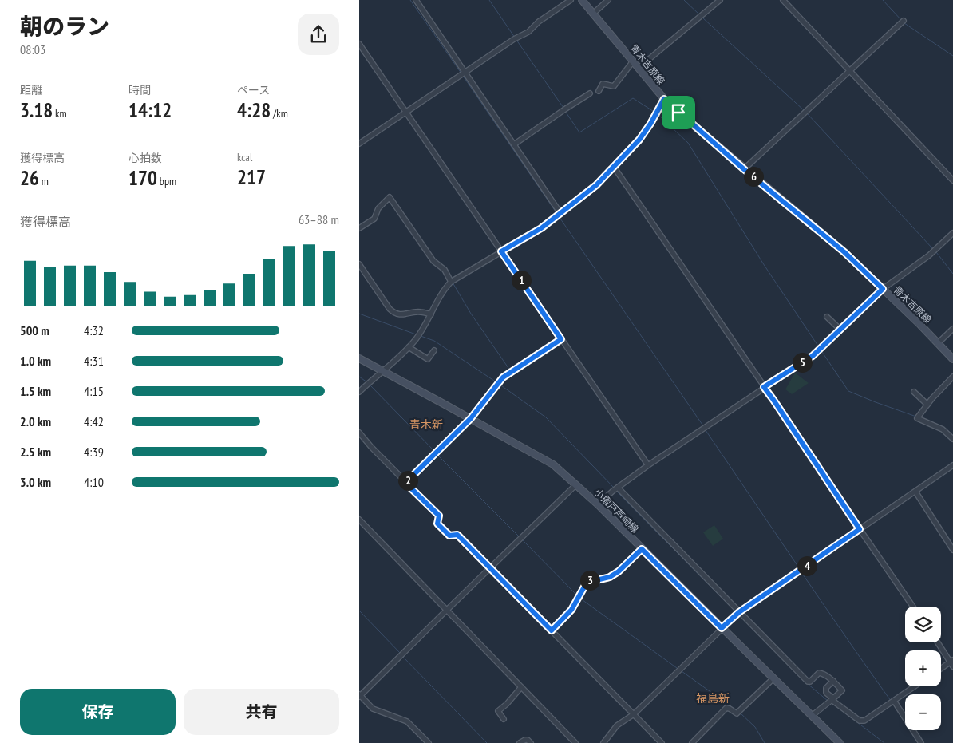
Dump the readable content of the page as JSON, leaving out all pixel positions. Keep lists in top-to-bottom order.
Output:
{
  "streets": {
    "main road": ["青木吉原線", "小摺戸芦崎線"]
  },
  "districts": ["青木新", "福島新"],
  "page": {
    "heading": ["朝のラン", "08:03"],
    "stats": [
      ["距離", "3.18 km"],
      ["時間", "14:12"],
      ["ペース", "4:28 /km"],
      ["獲得標高", "26 m"],
      ["心拍数", "170 bpm"],
      ["kcal", "217"]
    ],
    "pins": [
      "6",
      "1",
      "5",
      "2",
      "4",
      "3"
    ],
    "chart": ["獲得標高", "63–88 m"],
    "list": [
      {
        "name": "500 m",
        "note": "4:32"
      },
      {
        "name": "1.0 km",
        "note": "4:31"
      },
      {
        "name": "1.5 km",
        "note": "4:15"
      },
      {
        "name": "2.0 km",
        "note": "4:42"
      },
      {
        "name": "2.5 km",
        "note": "4:39"
      },
      {
        "name": "3.0 km",
        "note": "4:10"
      }
    ],
    "map_buttons": ["+", "−"],
    "buttons": ["保存", "共有"]
  }
}
